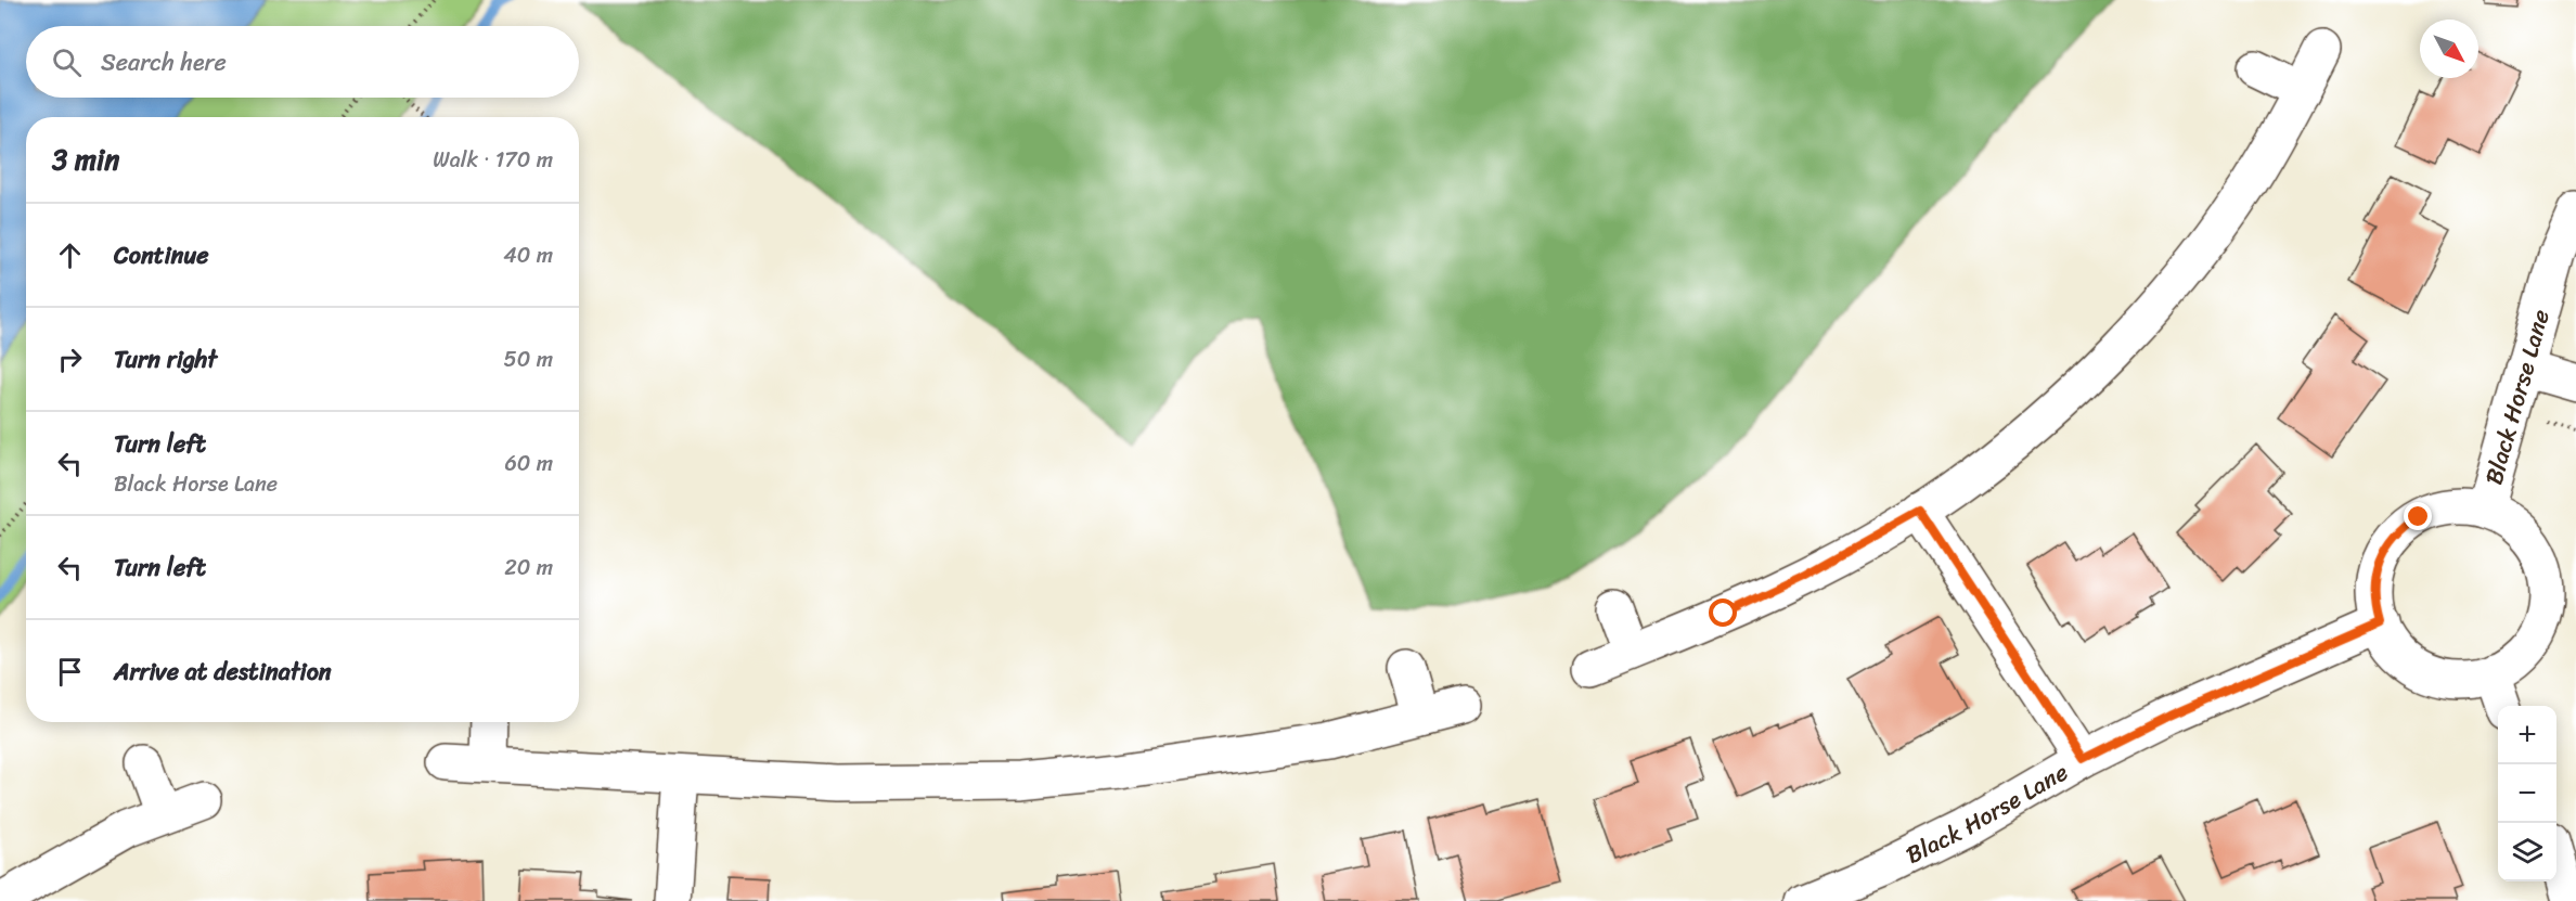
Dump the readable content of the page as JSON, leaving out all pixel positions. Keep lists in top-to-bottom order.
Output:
{
  "streets": {
    "street": ["Black Horse Lane"]
  },
  "north": "bottom right",
  "page": {
    "search": "Search here",
    "heading": ["3 min", "Walk · 170 m"],
    "list": [
      ["Continue", "40 m"],
      ["Turn right", "50 m"],
      ["Turn left", "Black Horse Lane", "60 m"],
      ["Turn left", "20 m"],
      "Arrive at destination"
    ],
    "map_buttons": ["+", "−"]
  }
}
